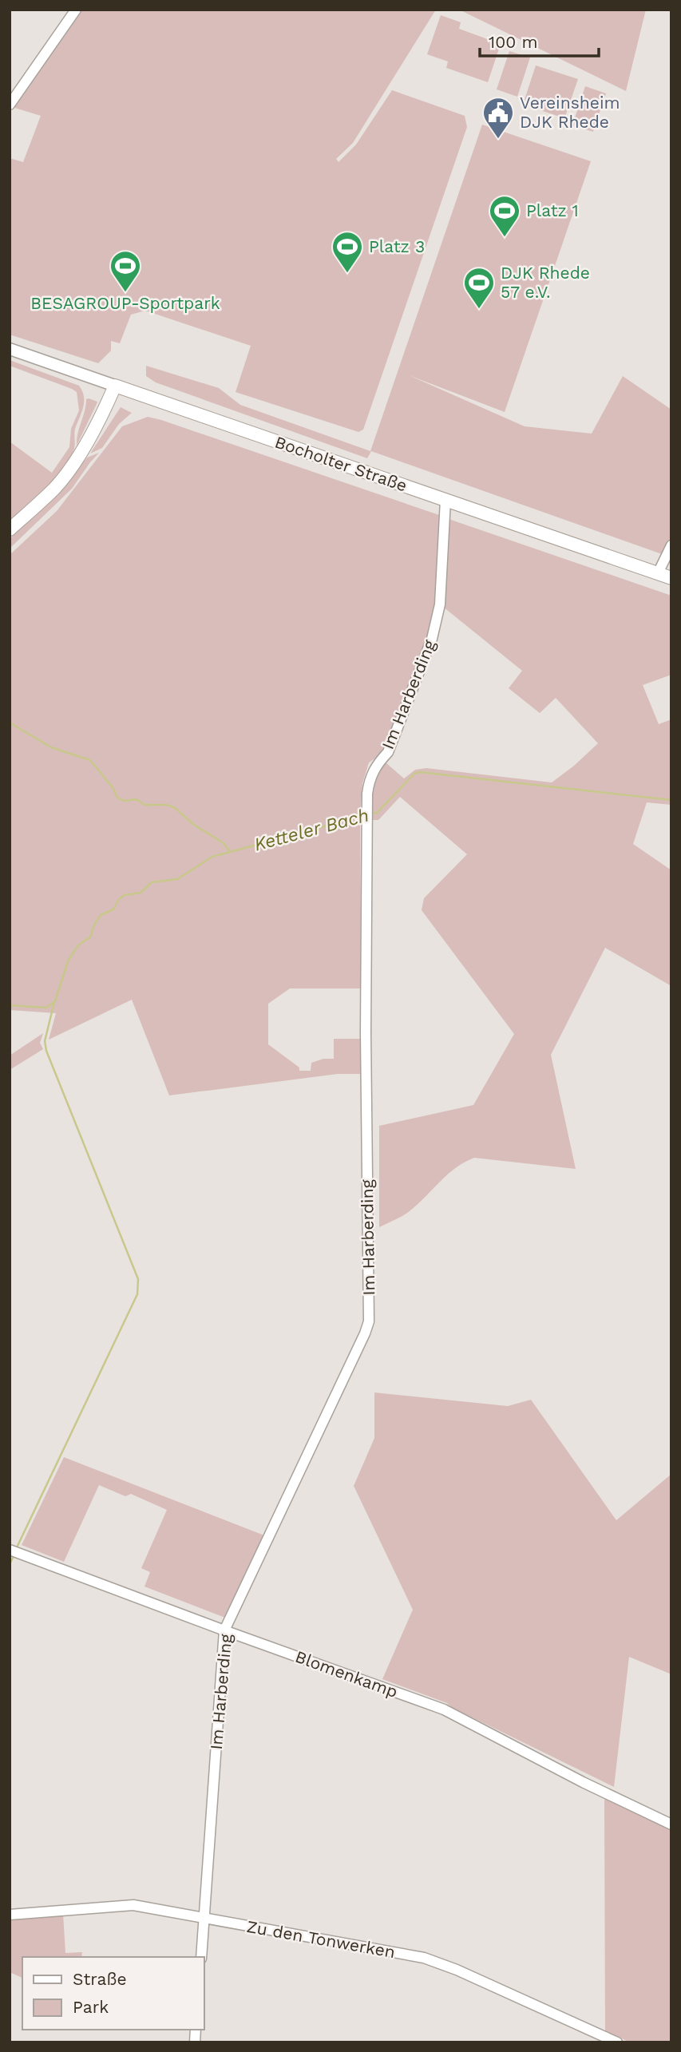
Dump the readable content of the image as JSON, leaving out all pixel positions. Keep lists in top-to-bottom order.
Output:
{
  "streets": {
    "main road": ["Bocholter Straße"],
    "street": ["Im Harberding", "Blomenkamp", "Zu den Tonwerken"]
  },
  "crossings": [
    ["Bocholter Straße", "Im Harberding"],
    ["Im Harberding", "Blomenkamp"],
    ["Im Harberding", "Zu den Tonwerken"]
  ],
  "water": ["Ketteler Bach"],
  "places": {
    "public building": ["Vereinsheim DJK Rhede"],
    "sports": [
      "Platz 1",
      "Platz 3",
      "BESAGROUP-Sportpark",
      "DJK Rhede 57 e.V."
    ]
  },
  "legend": ["Straße", "Park"],
  "scale_bar": "100 m"
}
